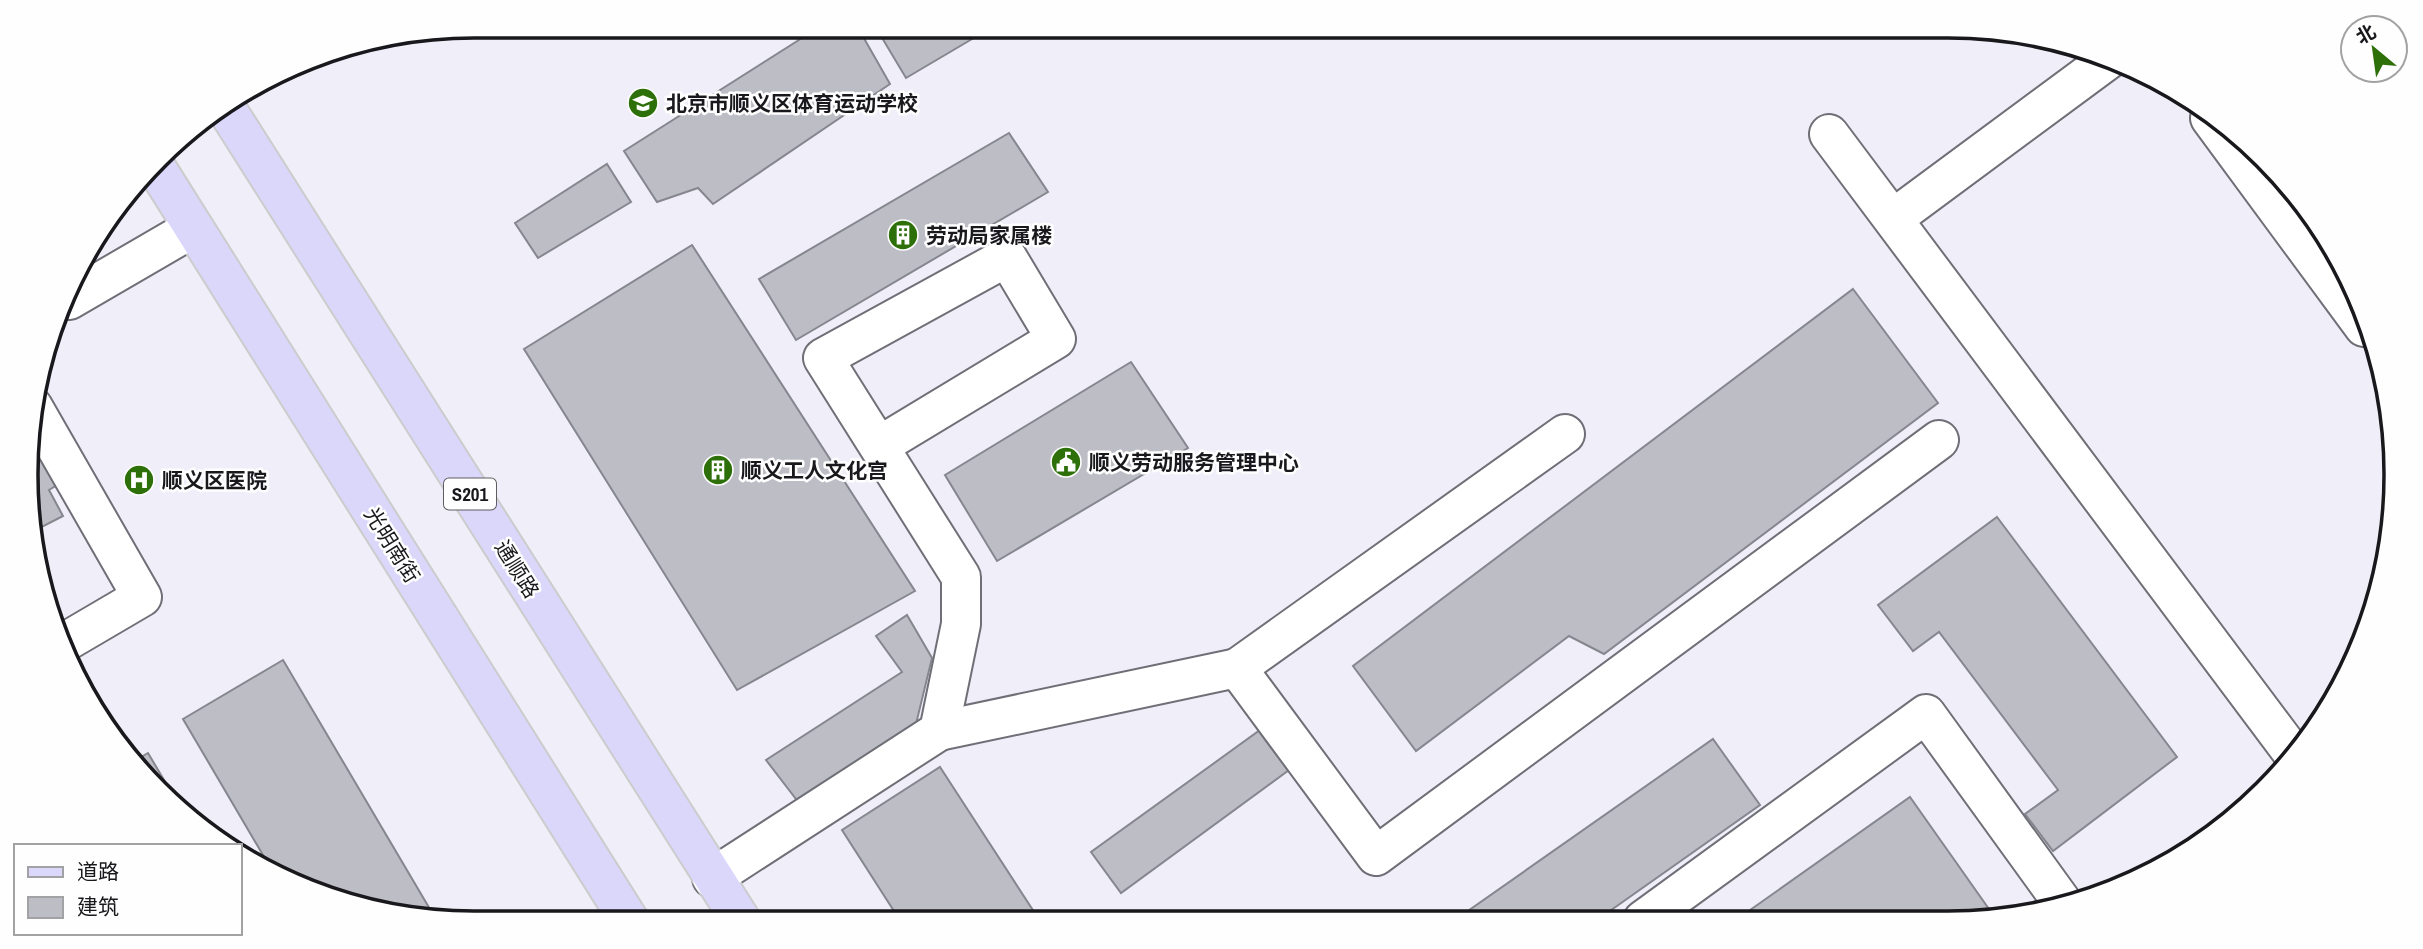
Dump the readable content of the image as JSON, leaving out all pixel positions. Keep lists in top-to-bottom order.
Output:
{
  "streets": {
    "main road": ["S201", "光明南街", "通顺路"]
  },
  "places": {
    "school or university": ["北京市顺义区体育运动学校"],
    "building": ["劳动局家属楼", "顺义工人文化宫"],
    "public building": ["顺义劳动服务管理中心"],
    "hospital": ["顺义区医院"]
  },
  "legend": ["道路", "建筑"],
  "north": "top left"
}
